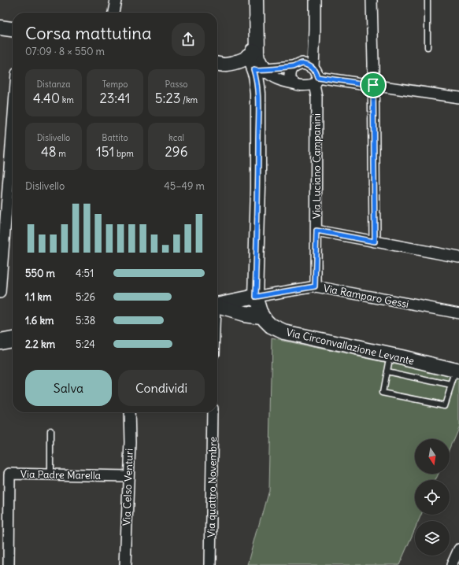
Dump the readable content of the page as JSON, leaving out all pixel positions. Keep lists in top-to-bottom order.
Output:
{
  "streets": {
    "main road": ["Via Circonvallazione Levante"],
    "street": [
      "Via Luciano Campanini",
      "Via Ramparo Gessi",
      "Via Padre Marella",
      "Via Celso Venturi",
      "Via quattro Novembre"
    ]
  },
  "crossings": [
    ["Via Luciano Campanini", "Via Ramparo Gessi"],
    ["Via Padre Marella", "Via Celso Venturi"]
  ],
  "north": "bottom",
  "page": {
    "heading": ["Corsa mattutina", "07:09 · 8 × 550 m"],
    "stats": [
      ["Distanza", "4.40 km"],
      ["Tempo", "23:41"],
      ["Passo", "5:23 /km"],
      ["Dislivello", "48 m"],
      ["Battito", "151 bpm"],
      ["kcal", "296"]
    ],
    "chart": ["Dislivello", "45–49 m"],
    "list": [
      {
        "name": "550 m",
        "note": "4:51"
      },
      {
        "name": "1.1 km",
        "note": "5:26"
      },
      {
        "name": "1.6 km",
        "note": "5:38"
      },
      {
        "name": "2.2 km",
        "note": "5:24"
      }
    ],
    "buttons": ["Salva", "Condividi"]
  }
}
